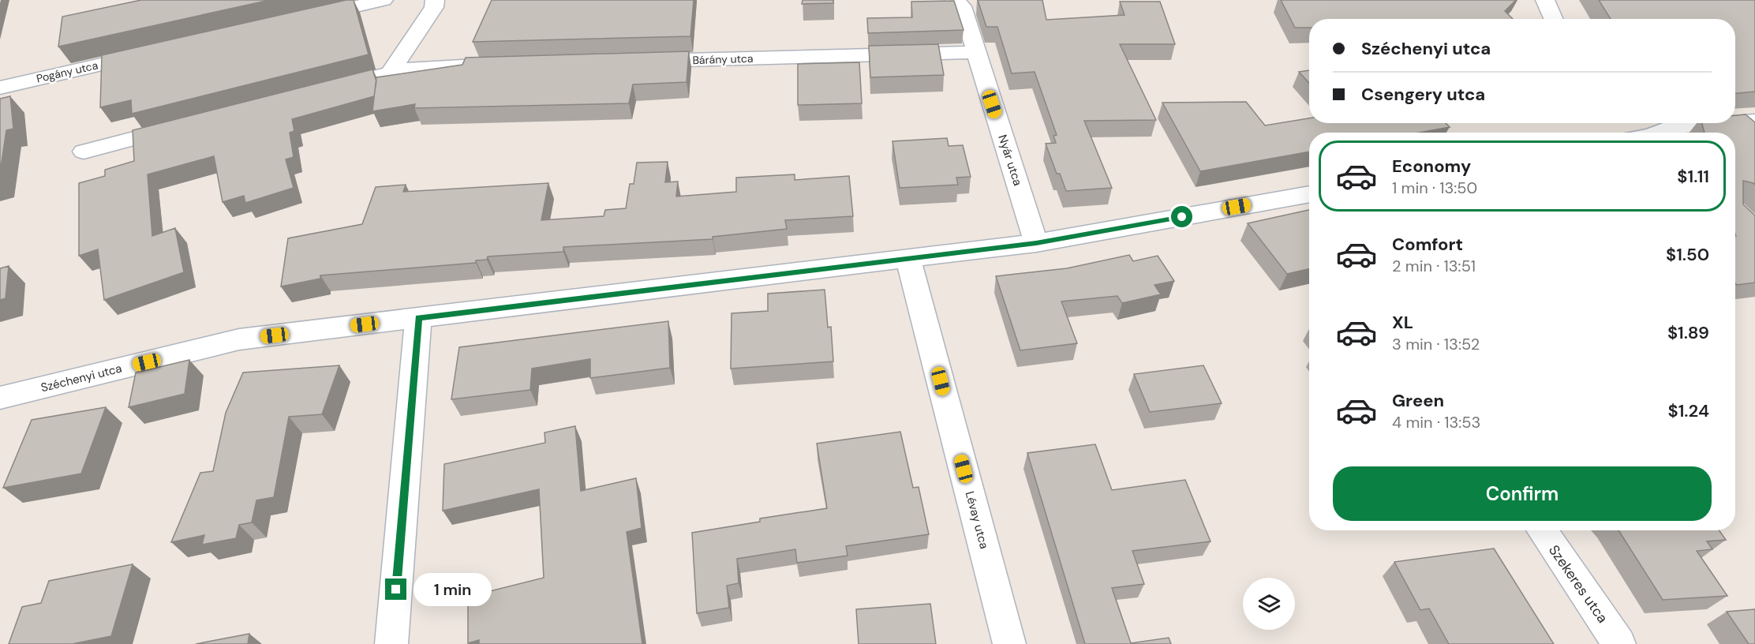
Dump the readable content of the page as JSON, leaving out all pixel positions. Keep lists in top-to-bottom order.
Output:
{
  "streets": {
    "street": [
      "Bárány utca",
      "Pogány utca",
      "Nyár utca",
      "Széchenyi utca",
      "Lévay utca",
      "Szekeres utca"
    ]
  },
  "crossings": [
    ["Bárány utca", "Nyár utca"],
    ["Nyár utca", "Széchenyi utca"],
    ["Széchenyi utca", "Lévay utca"]
  ],
  "page": {
    "banner": ["Széchenyi utca", "Csengery utca"],
    "list": [
      {
        "name": "Economy",
        "note": "1 min · 13:50",
        "value": "$1.11"
      },
      {
        "name": "Comfort",
        "note": "2 min · 13:51",
        "value": "$1.50"
      },
      {
        "name": "XL",
        "note": "3 min · 13:52",
        "value": "$1.89"
      },
      {
        "name": "Green",
        "note": "4 min · 13:53",
        "value": "$1.24"
      }
    ],
    "buttons": "Confirm",
    "bubble": "1 min"
  }
}
